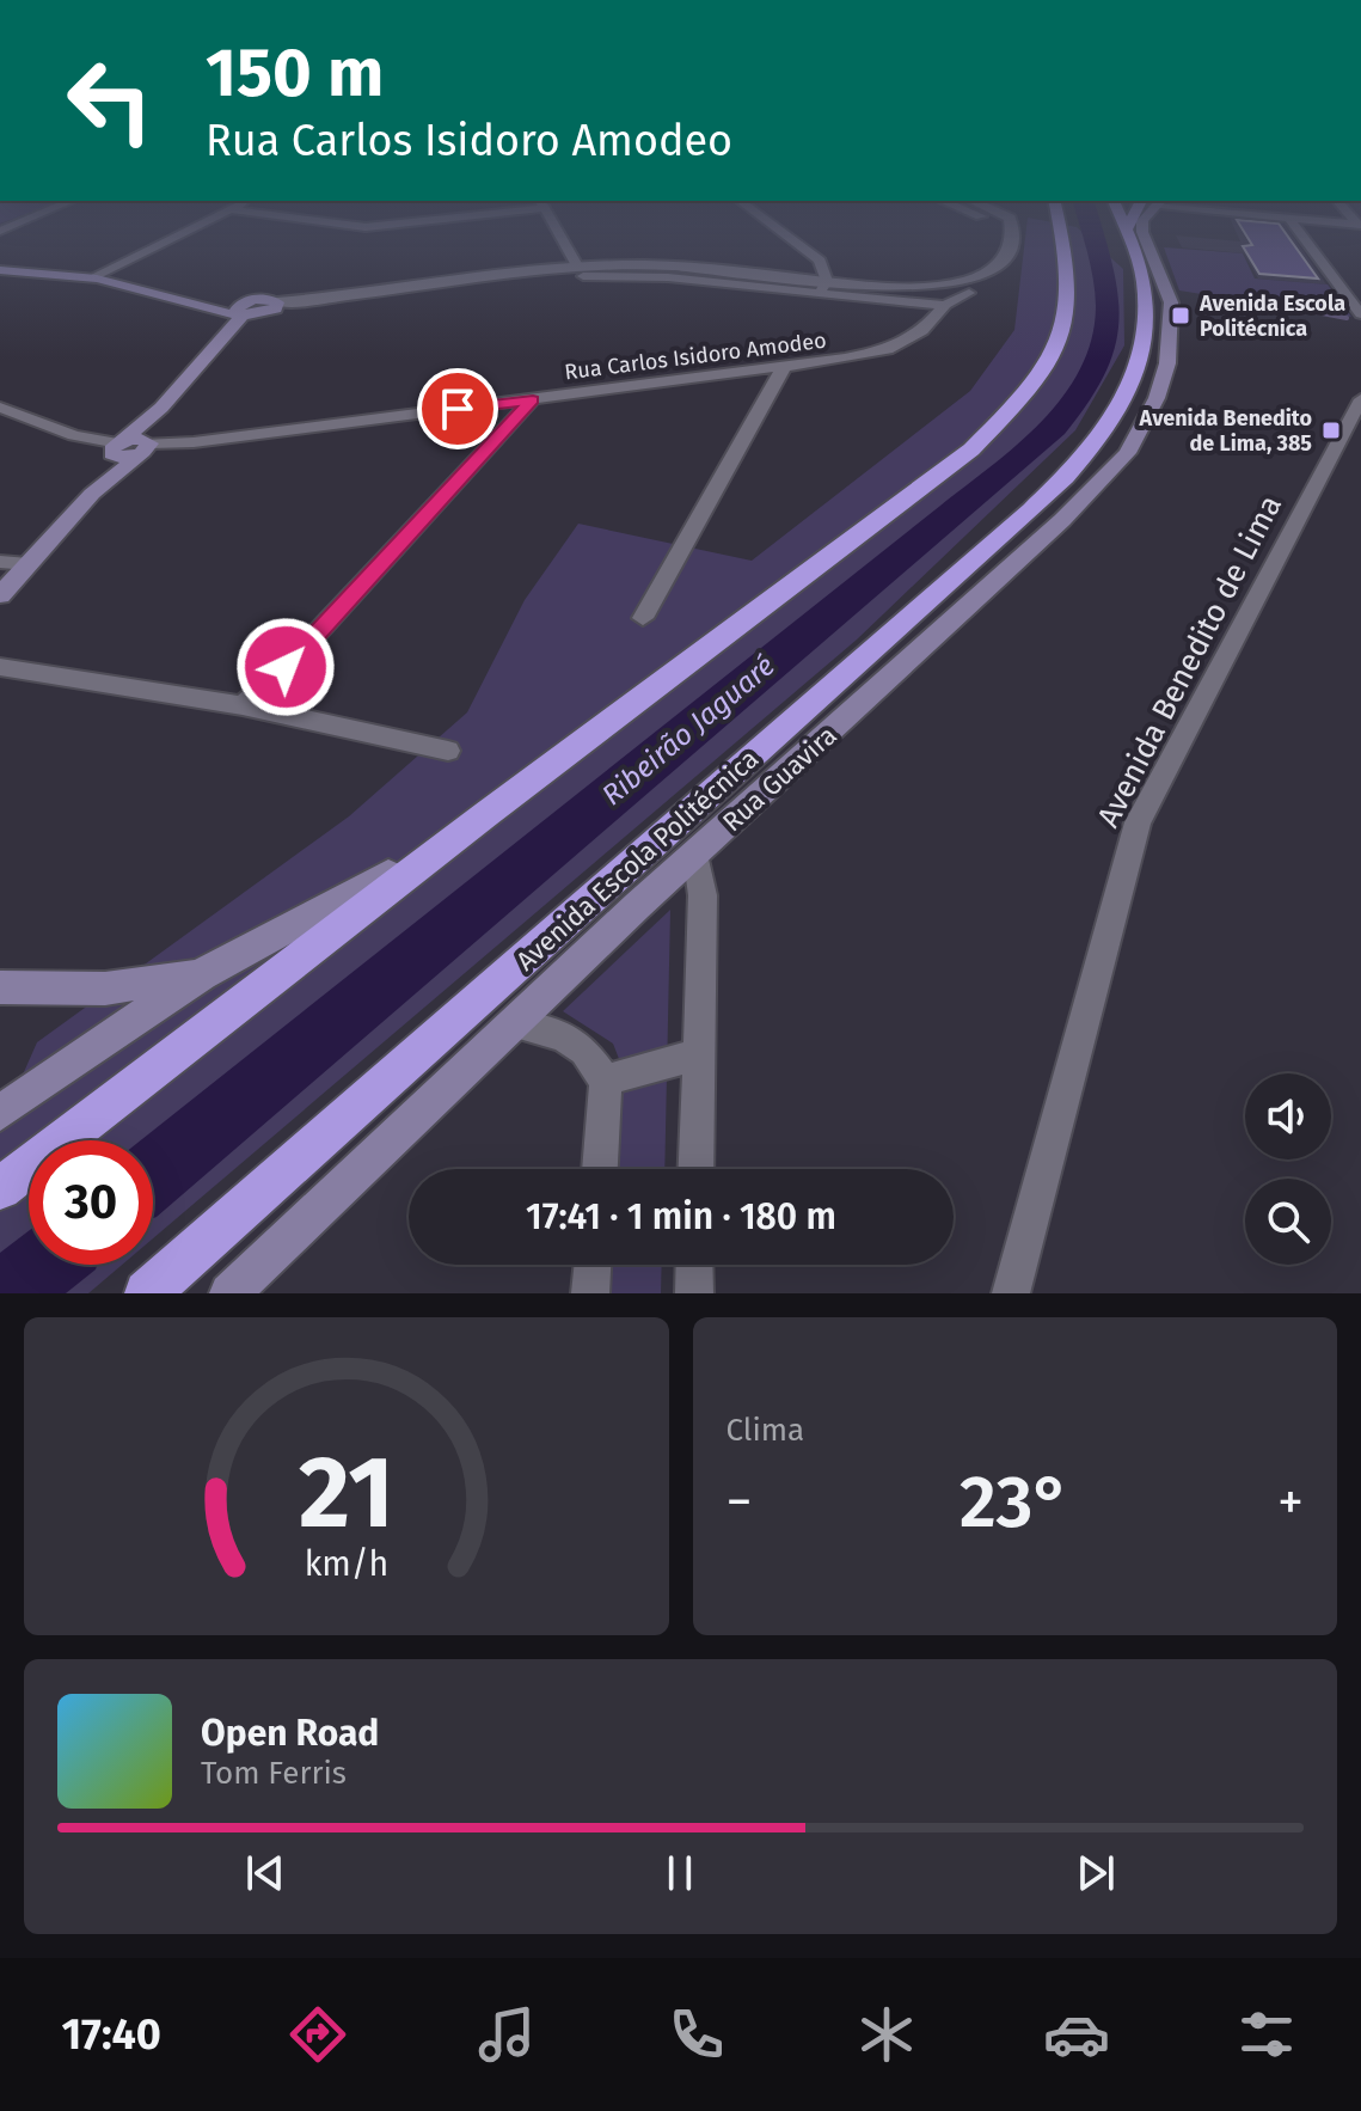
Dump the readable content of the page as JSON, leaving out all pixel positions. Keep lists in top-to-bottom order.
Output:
{
  "streets": {
    "highway": ["Avenida Escola Politécnica"],
    "main road": ["Rua Guavira"],
    "street": ["Rua Carlos Isidoro Amodeo", "Avenida Benedito de Lima"]
  },
  "water": ["Ribeirão Jaguaré"],
  "places": {
    "transit": ["Avenida Escola Politécnica", "Avenida Benedito de Lima, 385"]
  },
  "page": {
    "turn": ["150 m", "Rua Carlos Isidoro Amodeo"],
    "limit": "30",
    "trip": "17:41 · 1 min · 180 m",
    "tile": "Clima",
    "heat": ["−", "23°", "+"],
    "song": ["Open Road", "Tom Ferris"],
    "tabs": "17:40",
    "gauge": ["21", "km/h"]
  }
}
